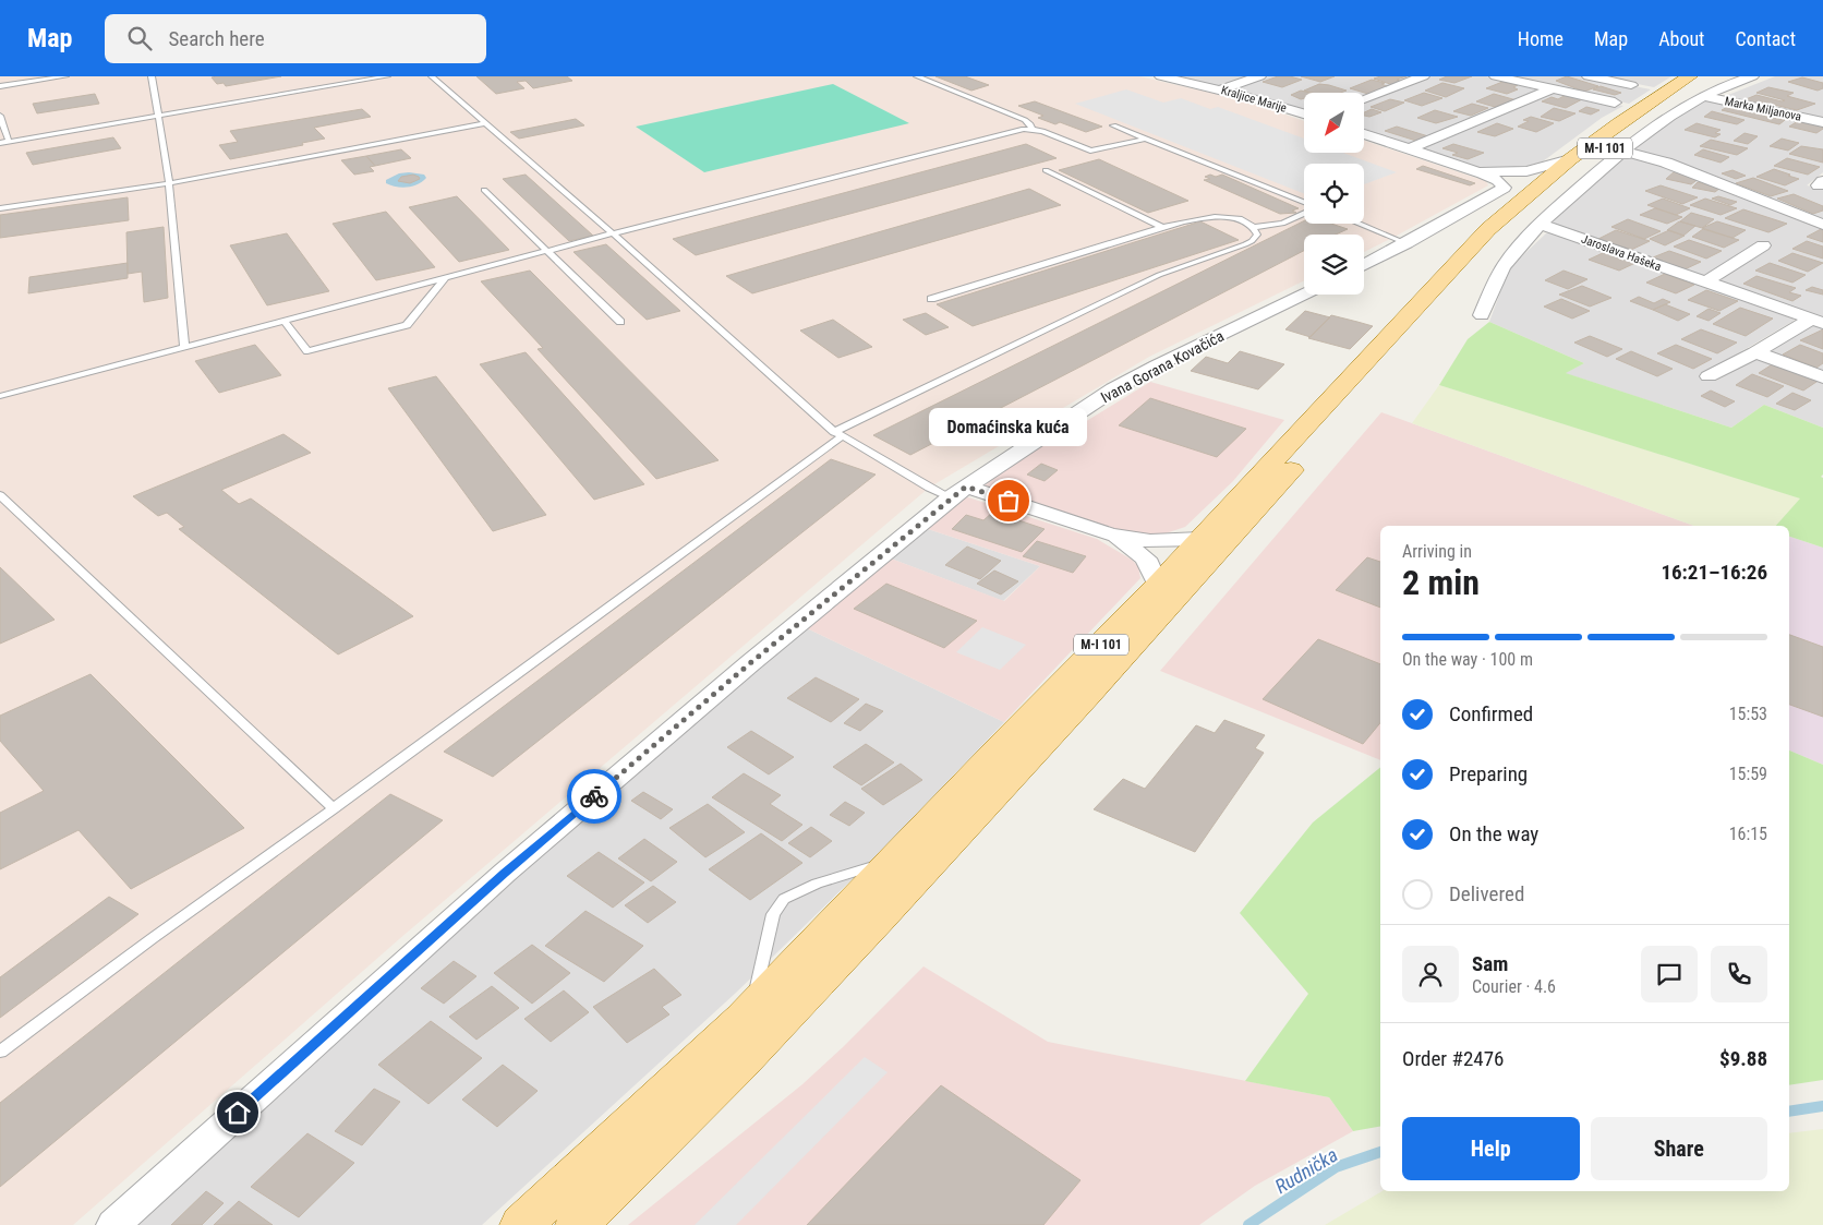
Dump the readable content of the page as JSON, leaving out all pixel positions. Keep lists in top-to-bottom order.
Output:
{
  "streets": {
    "main road": ["M-I 101"],
    "street": [
      "Kraljice Marije",
      "Marka Miljanova",
      "Jaroslava Hašeka",
      "Ivana Gorana Kovačića"
    ]
  },
  "crossings": [
    ["Marka Miljanova", "M-I 101"]
  ],
  "water": ["Rudnička"],
  "places": ["Domaćinska kuća"],
  "north": "bottom left",
  "page": {
    "header": "Map",
    "search": "Search here",
    "nav": [
      "Home",
      "Map",
      "About",
      "Contact"
    ],
    "bubble": "Domaćinska kuća",
    "heading": ["2 min", "Arriving in", "16:21–16:26"],
    "panel": [
      "Sam",
      "Courier · 4.6",
      "Order #2476",
      "$9.88"
    ],
    "bar": "On the way · 100 m",
    "list": [
      ["Confirmed", "15:53"],
      ["Preparing", "15:59"],
      ["On the way", "16:15"],
      "Delivered"
    ],
    "buttons": ["Help", "Share"]
  }
}
